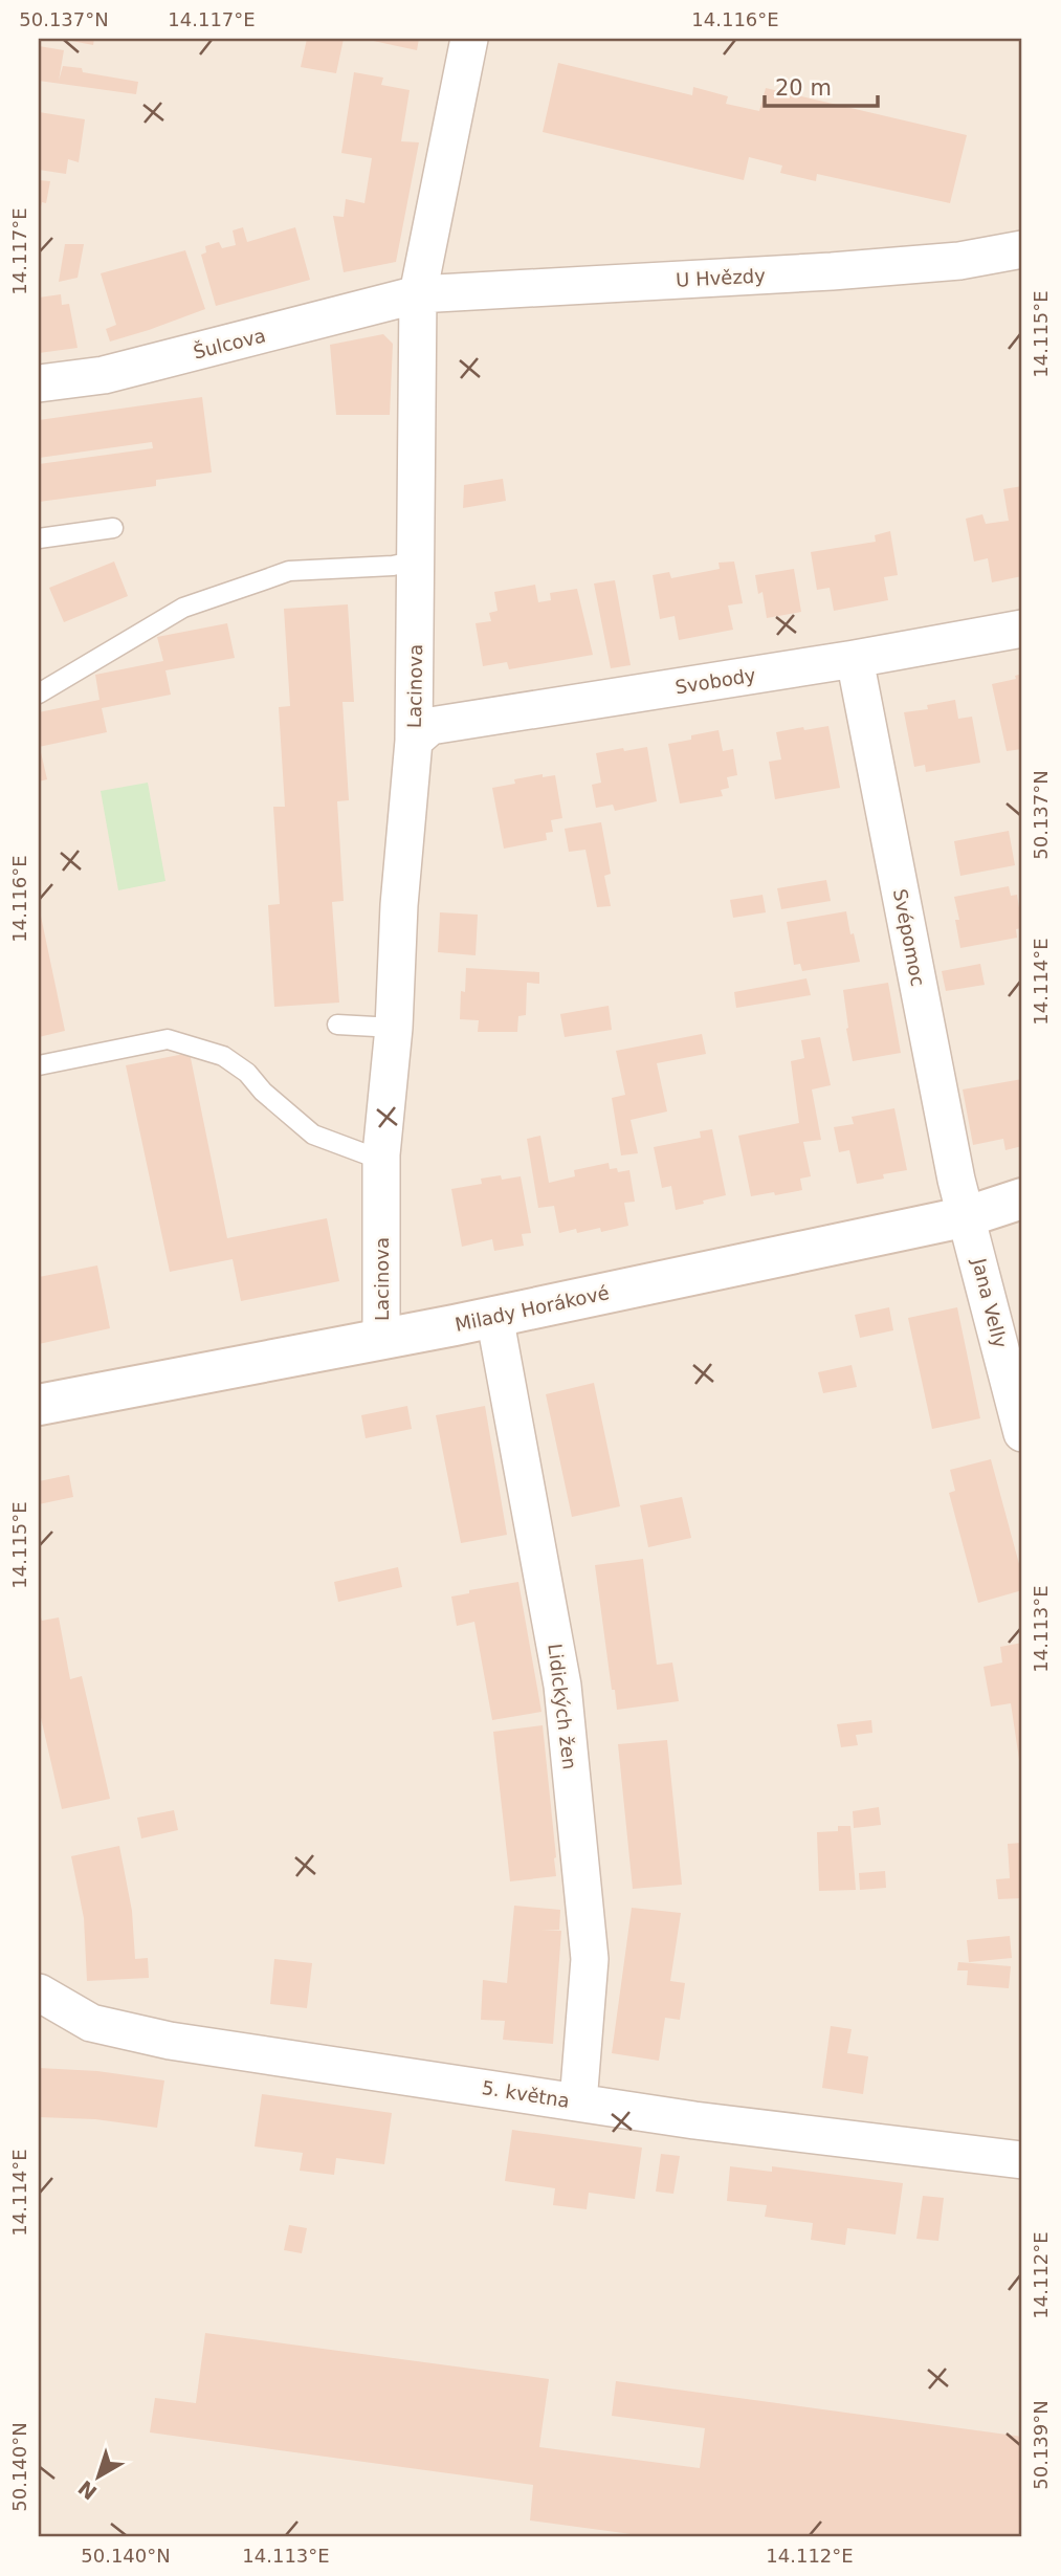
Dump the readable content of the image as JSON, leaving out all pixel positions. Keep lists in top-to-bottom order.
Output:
{
  "streets": {
    "main road": ["Milady Horákové"],
    "street": [
      "U Hvězdy",
      "Šulcova",
      "Svobody",
      "Lacinova",
      "Svépomoc",
      "Jana Velly",
      "Lidických žen",
      "5. května"
    ]
  },
  "crossings": [
    ["U Hvězdy", "Šulcova"],
    ["U Hvězdy", "Lacinova"],
    ["Šulcova", "Lacinova"],
    ["Svobody", "Lacinova"],
    ["Svobody", "Svépomoc"],
    ["Lacinova", "Milady Horákové"],
    ["Svépomoc", "Jana Velly"],
    ["Svépomoc", "Milady Horákové"],
    ["Jana Velly", "Milady Horákové"],
    ["Milady Horákové", "Lidických žen"],
    ["Lidických žen", "5. května"]
  ],
  "scale_bar": "20 m",
  "north": "bottom left",
  "coordinates": [
    "50.137°N",
    "14.117°E",
    "14.116°E",
    "14.115°E",
    "14.114°E",
    "14.113°E",
    "14.112°E",
    "50.139°N",
    "50.140°N"
  ]
}
